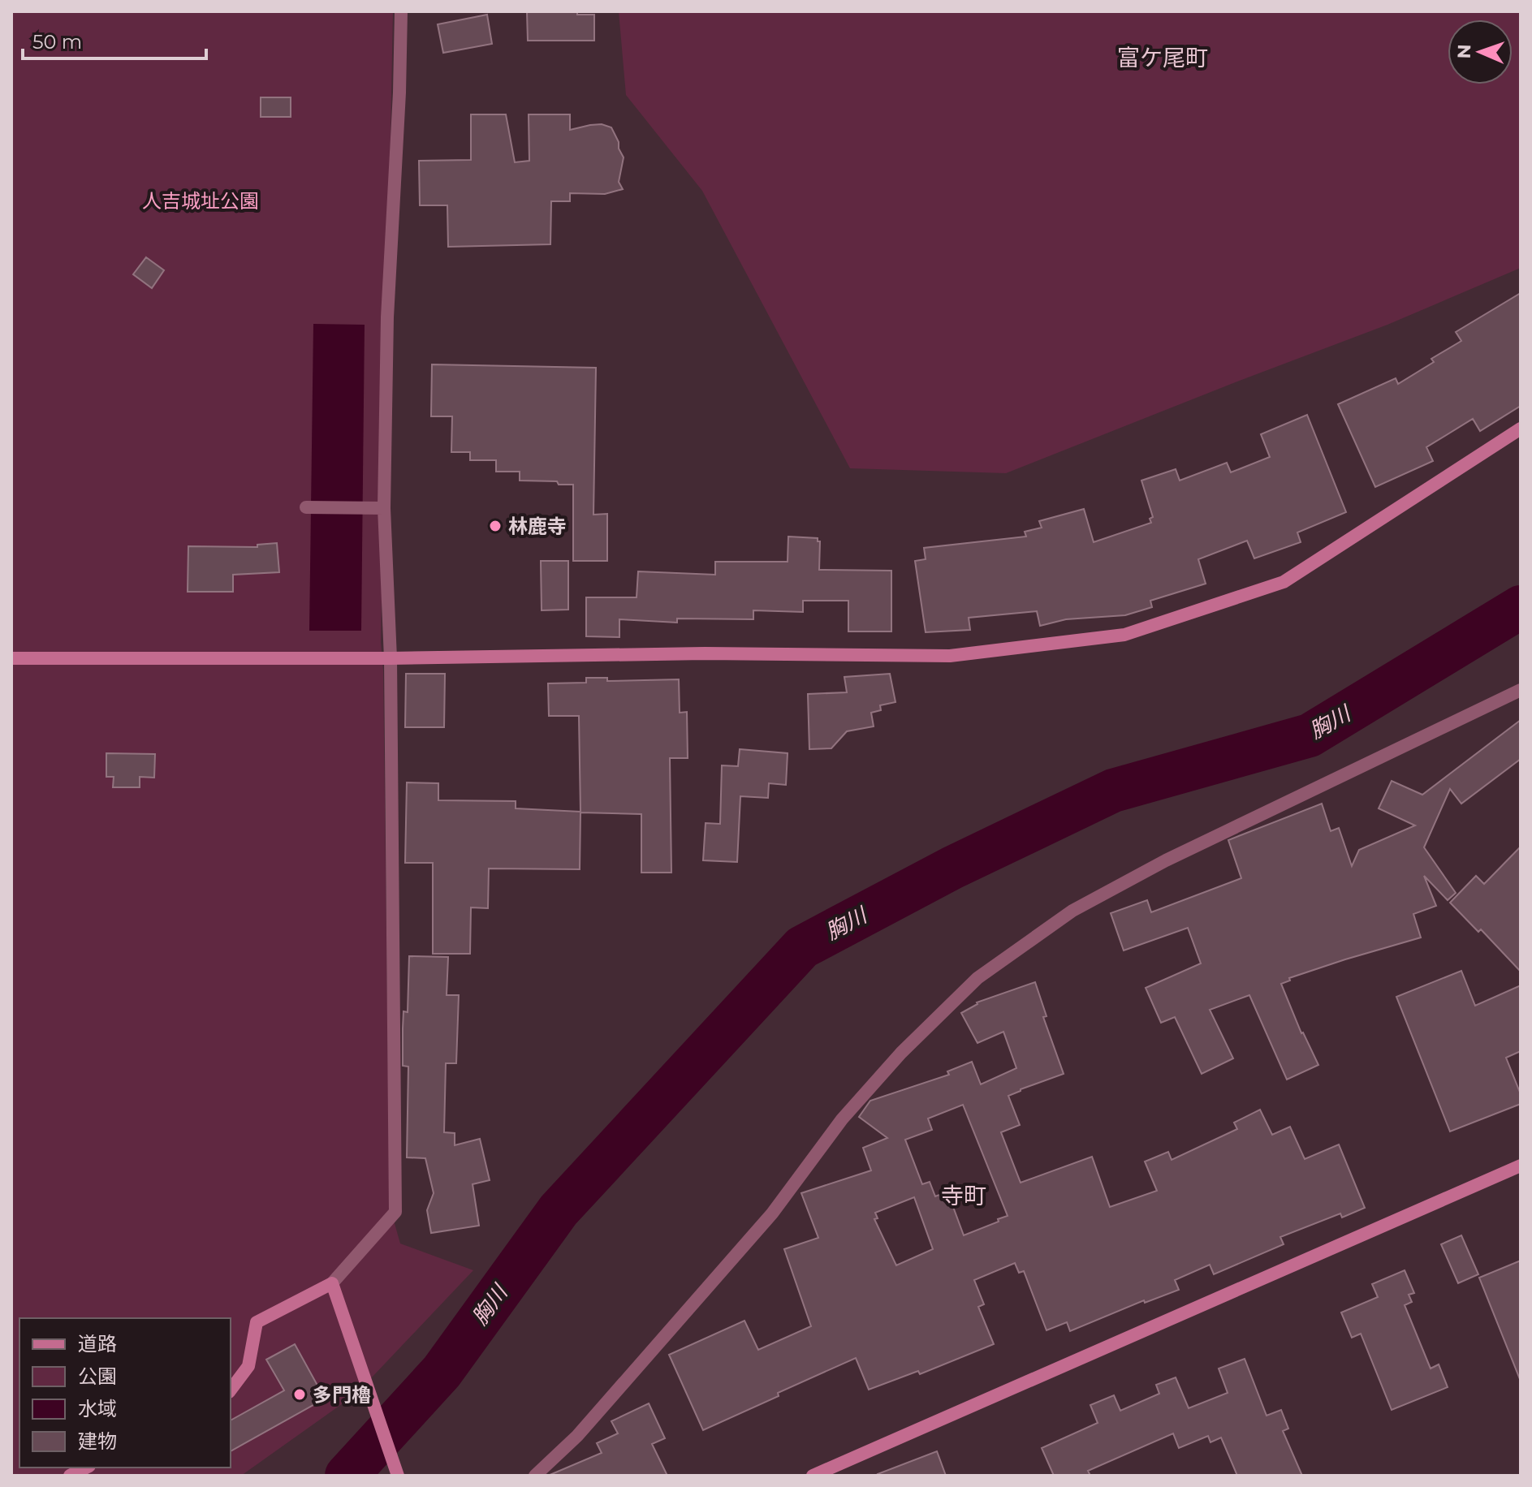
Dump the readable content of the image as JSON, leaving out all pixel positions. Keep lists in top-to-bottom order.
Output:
{
  "districts": ["富ケ尾町", "寺町"],
  "water": ["胸川"],
  "parks": ["人吉城址公園"],
  "places": ["林鹿寺", "多門櫓"],
  "legend": [
    "道路",
    "公園",
    "水域",
    "建物"
  ],
  "scale_bar": "50 m",
  "north": "left"
}
